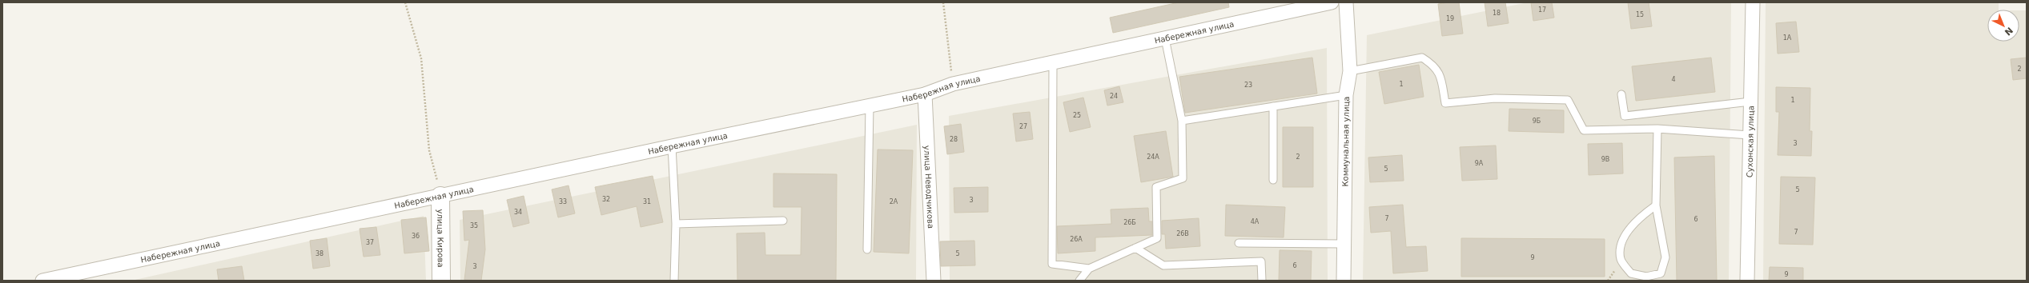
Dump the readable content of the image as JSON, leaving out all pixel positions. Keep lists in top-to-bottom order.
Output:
{
  "streets": {
    "street": [
      "Набережная улица",
      "Коммунальная улица",
      "Сухонская улица",
      "улица Неводчикова",
      "улица Кирова"
    ]
  },
  "crossings": [
    ["Набережная улица", "улица Неводчикова"],
    ["Набережная улица", "улица Кирова"]
  ],
  "house_numbers": [
    "17",
    "18",
    "15",
    "19",
    "1А",
    "2",
    "4",
    "1",
    "23",
    "24",
    "1",
    "25",
    "9Б",
    "27",
    "28",
    "3",
    "24А",
    "2",
    "9В",
    "9А",
    "5",
    "5",
    "32",
    "3",
    "33",
    "31",
    "2А",
    "34",
    "7",
    "6",
    "4А",
    "26Б",
    "35",
    "7",
    "26В",
    "36",
    "26А",
    "37",
    "38",
    "5",
    "9",
    "6",
    "3",
    "9"
  ],
  "north": "bottom right"
}
